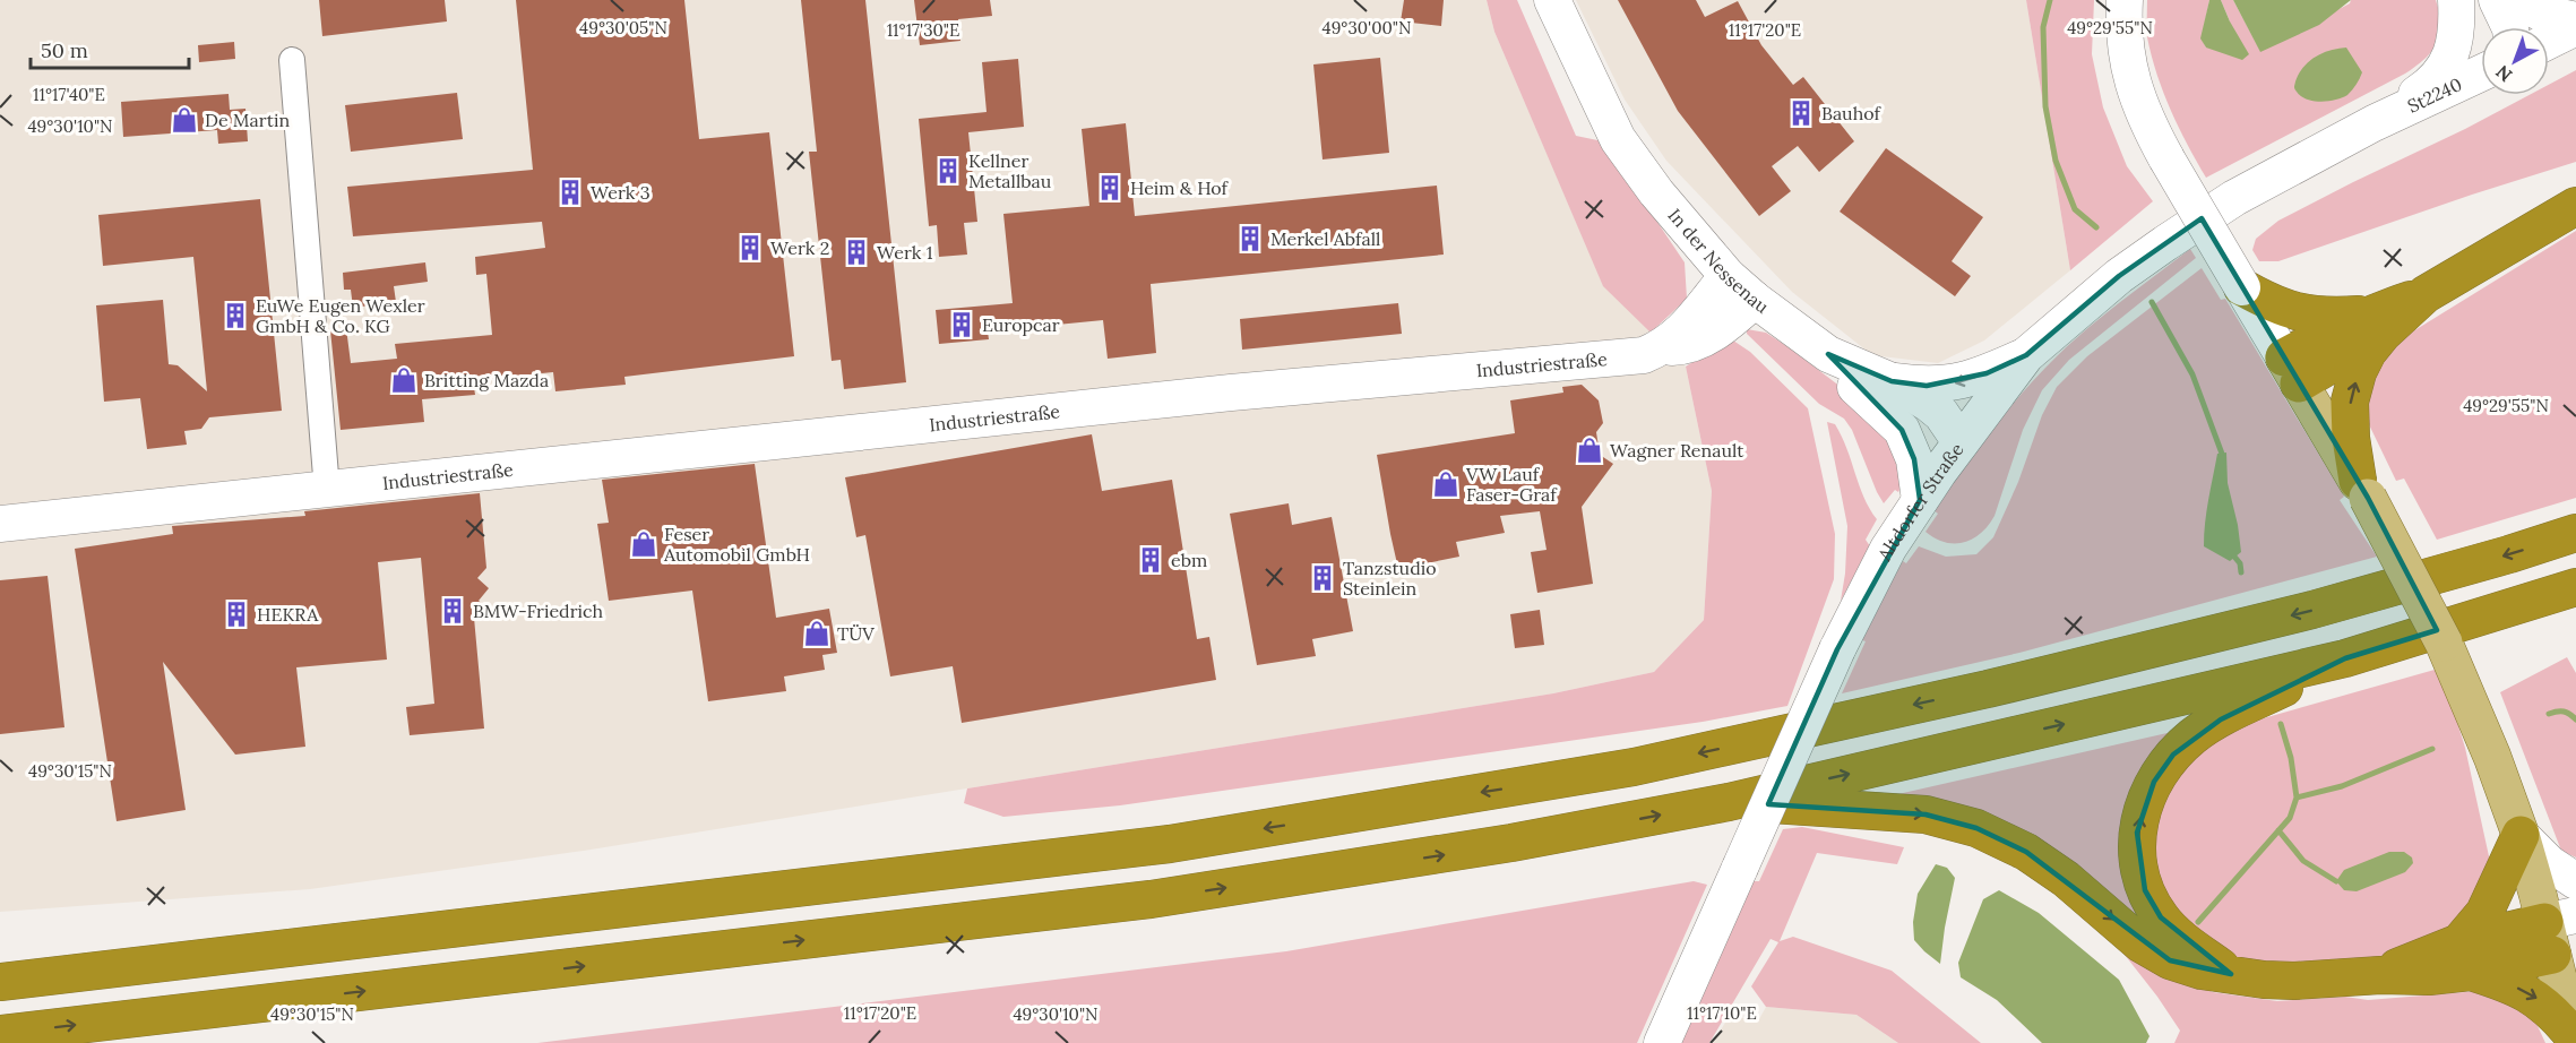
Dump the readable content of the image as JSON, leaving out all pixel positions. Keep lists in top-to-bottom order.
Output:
{
  "streets": {
    "street": [
      "St2240",
      "In der Nessenau",
      "Industriestraße",
      "Altdorfer Straße"
    ]
  },
  "crossings": [
    ["St2240", "Altdorfer Straße"],
    ["In der Nessenau", "Industriestraße"],
    ["In der Nessenau", "Altdorfer Straße"]
  ],
  "places": {
    "building": [
      "Bauhof",
      "Kellner Metallbau",
      "Heim & Hof",
      "Werk 3",
      "Merkel Abfall",
      "Werk 2",
      "Werk 1",
      "EuWe Eugen Wexler GmbH & Co. KG",
      "Europcar",
      "ebm",
      "Tanzstudio Steinlein",
      "BMW-Friedrich",
      "HEKRA"
    ],
    "shop": [
      "De Martin",
      "Britting Mazda",
      "Wagner Renault",
      "VW Lauf Faser-Graf",
      "Feser Automobil GmbH",
      "TÜV"
    ]
  },
  "scale_bar": "50 m",
  "north": "bottom left",
  "coordinates": [
    "49°30'05\"N",
    "49°30'00\"N",
    "49°29'55\"N",
    "11°17'30\"E",
    "11°17'20\"E",
    "11°17'40\"E",
    "49°30'10\"N",
    "49°30'15\"N",
    "11°17'10\"E"
  ]
}
